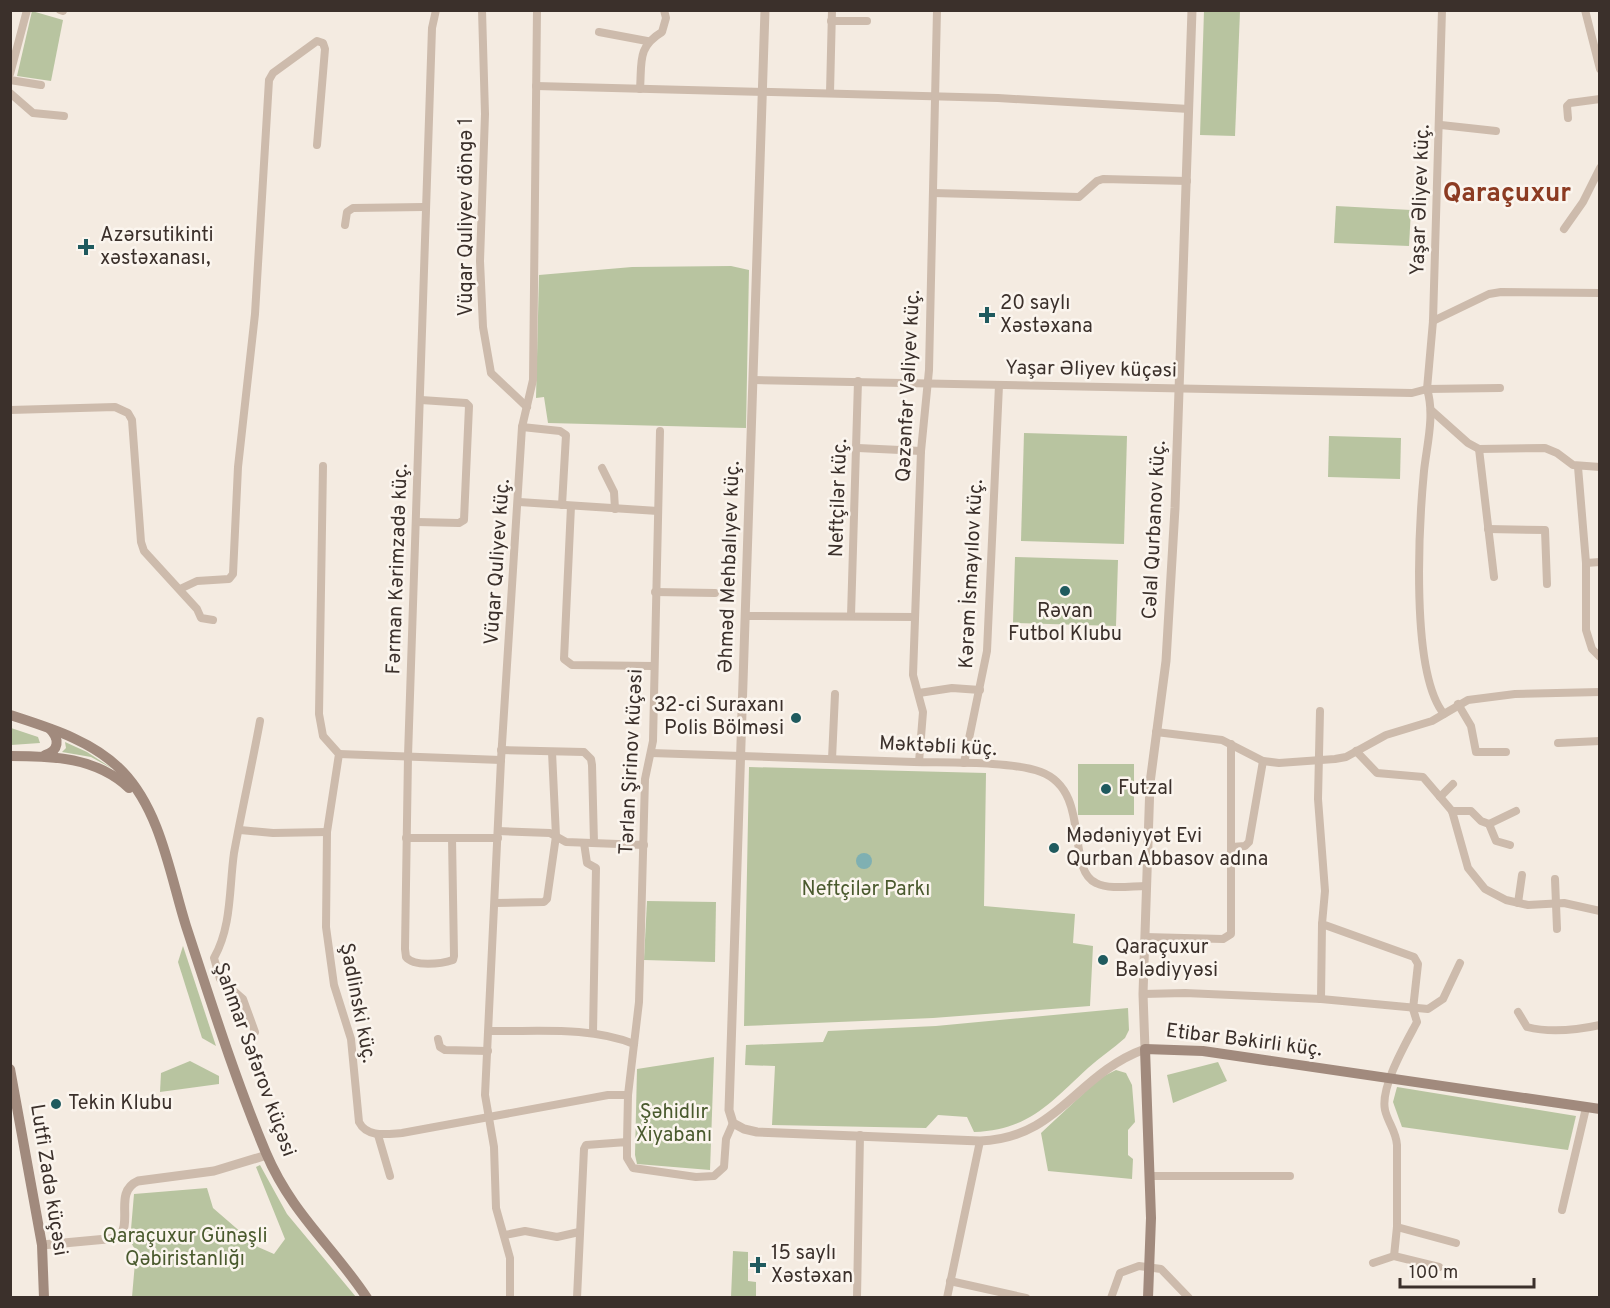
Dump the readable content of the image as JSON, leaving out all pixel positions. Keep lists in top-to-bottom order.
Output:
{
  "streets": {
    "main road": ["Etibar Bəkirli küç.", "Şahmar Səfərov küçəsi", "Lutfi Zadə küçəsi"],
    "street": [
      "Yaşar Əliyev küç.",
      "Vüqar Quliyev döngə 1",
      "Yaşar Əliyev küçəsi",
      "Qəzənfər Vəliyev küç.",
      "Neftçilər küç.",
      "Cəlal Qurbanov küç.",
      "Vüqar Quliyev küç.",
      "Əhməd Mehbalıyev küç.",
      "Fərman Kərimzadə küç.",
      "Kərəm İsmayılov küç.",
      "Məktəbli küç.",
      "Tərlan Şirinov küçəsi",
      "Şadlinski küç."
    ]
  },
  "crossings": [
    ["Yaşar Əliyev küç.", "Yaşar Əliyev küçəsi"],
    ["Vüqar Quliyev döngə 1", "Vüqar Quliyev küç."],
    ["Yaşar Əliyev küçəsi", "Qəzənfər Vəliyev küç."],
    ["Yaşar Əliyev küçəsi", "Neftçilər küç."],
    ["Yaşar Əliyev küçəsi", "Cəlal Qurbanov küç."],
    ["Yaşar Əliyev küçəsi", "Əhməd Mehbalıyev küç."],
    ["Yaşar Əliyev küçəsi", "Kərəm İsmayılov küç."],
    ["Qəzənfər Vəliyev küç.", "Məktəbli küç."],
    ["Cəlal Qurbanov küç.", "Məktəbli küç."],
    ["Cəlal Qurbanov küç.", "Etibar Bəkirli küç."],
    ["Əhməd Mehbalıyev küç.", "Məktəbli küç."],
    ["Əhməd Mehbalıyev küç.", "Etibar Bəkirli küç."],
    ["Kərəm İsmayılov küç.", "Məktəbli küç."],
    ["Məktəbli küç.", "Tərlan Şirinov küçəsi"]
  ],
  "districts": ["Qaraçuxur"],
  "parks": ["Neftçilər Parkı", "Şəhidlır Xiyabanı", "Qaraçuxur Günəşli Qəbiristanlığı"],
  "places": {
    "health": ["Azərsutikinti xəstəxanası,", "20 saylı Xəstəxana", "15 saylı Xəstəxan"],
    "other": [
      "Rəvan Futbol Klubu",
      "32-ci Suraxanı Polis Bölməsi",
      "Futzal",
      "Mədəniyyət Evi Qurban Abbasov adına",
      "Qaraçuxur Bələdiyyəsi",
      "Tekin Klubu"
    ]
  },
  "scale_bar": "100 m"
}
